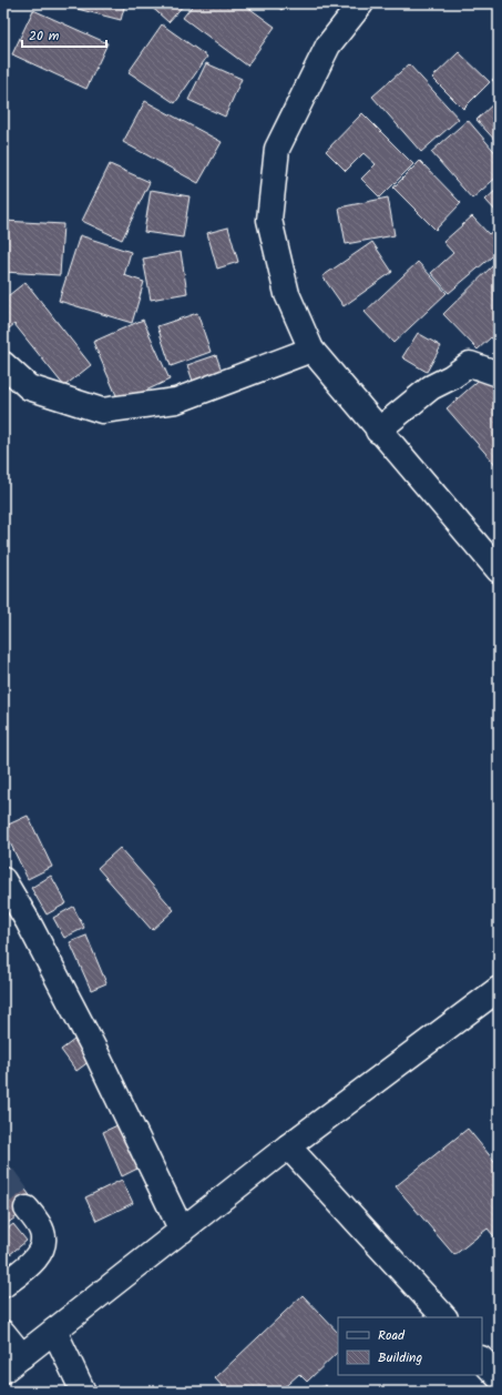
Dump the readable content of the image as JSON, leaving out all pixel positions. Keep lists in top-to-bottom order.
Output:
{
  "legend": ["Road", "Building"],
  "scale_bar": "20 m"
}
